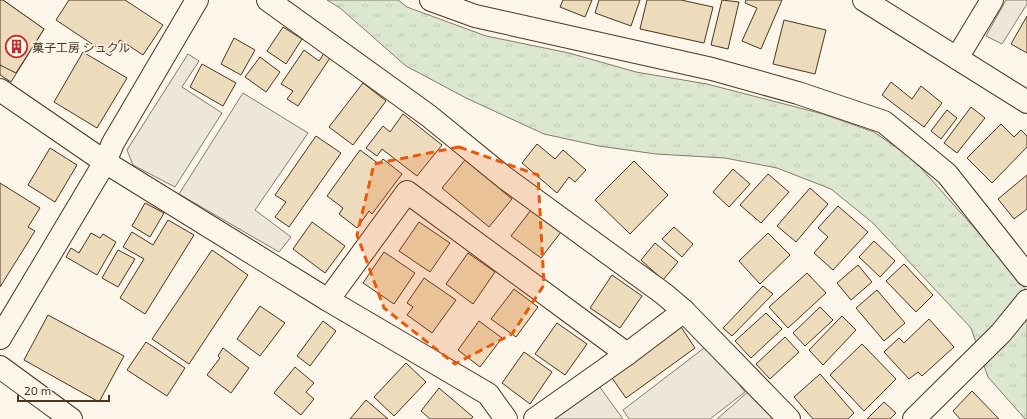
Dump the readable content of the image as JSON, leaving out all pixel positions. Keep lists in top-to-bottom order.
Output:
{
  "places": {
    "building": ["菓子工房 シュクル"]
  },
  "scale_bar": "20 m"
}
